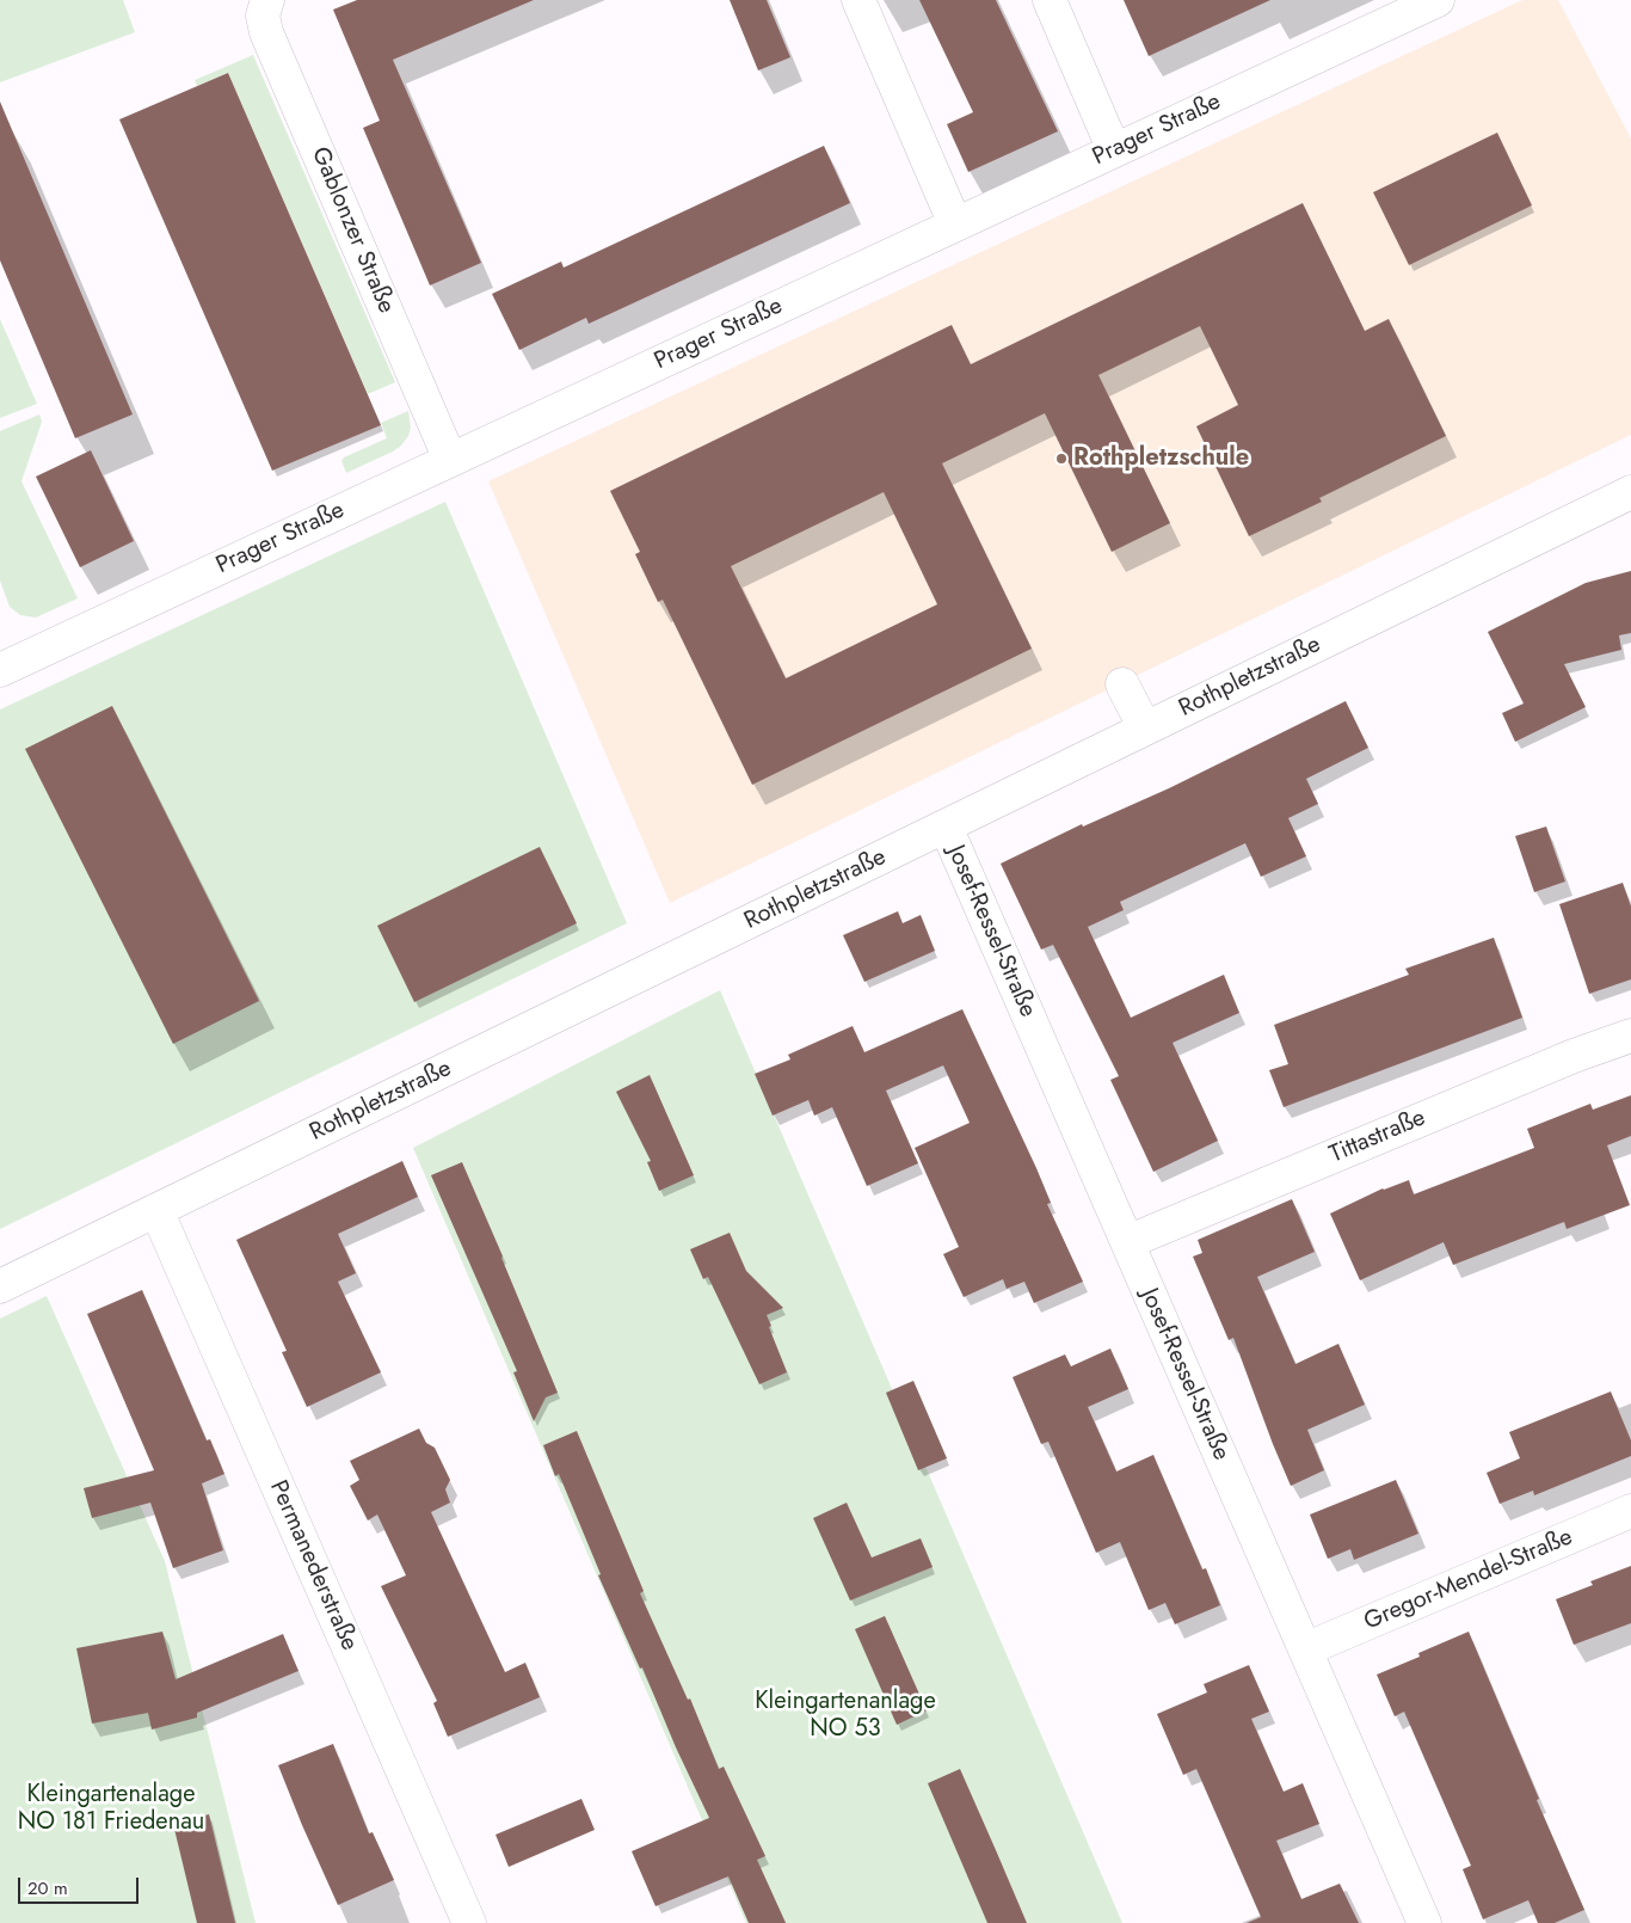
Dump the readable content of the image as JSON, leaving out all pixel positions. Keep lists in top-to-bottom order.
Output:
{
  "streets": {
    "street": [
      "Prager Straße",
      "Gablonzer Straße",
      "Rothpletzstraße",
      "Josef-Ressel-Straße",
      "Tittastraße",
      "Permanederstraße",
      "Gregor-Mendel-Straße"
    ]
  },
  "crossings": [
    ["Prager Straße", "Gablonzer Straße"],
    ["Rothpletzstraße", "Josef-Ressel-Straße"],
    ["Rothpletzstraße", "Permanederstraße"],
    ["Josef-Ressel-Straße", "Tittastraße"],
    ["Josef-Ressel-Straße", "Gregor-Mendel-Straße"]
  ],
  "parks": ["Kleingartenanlage NO 53", "Kleingartenalage NO 181 Friedenau"],
  "places": ["Rothpletzschule"],
  "scale_bar": "20 m"
}
